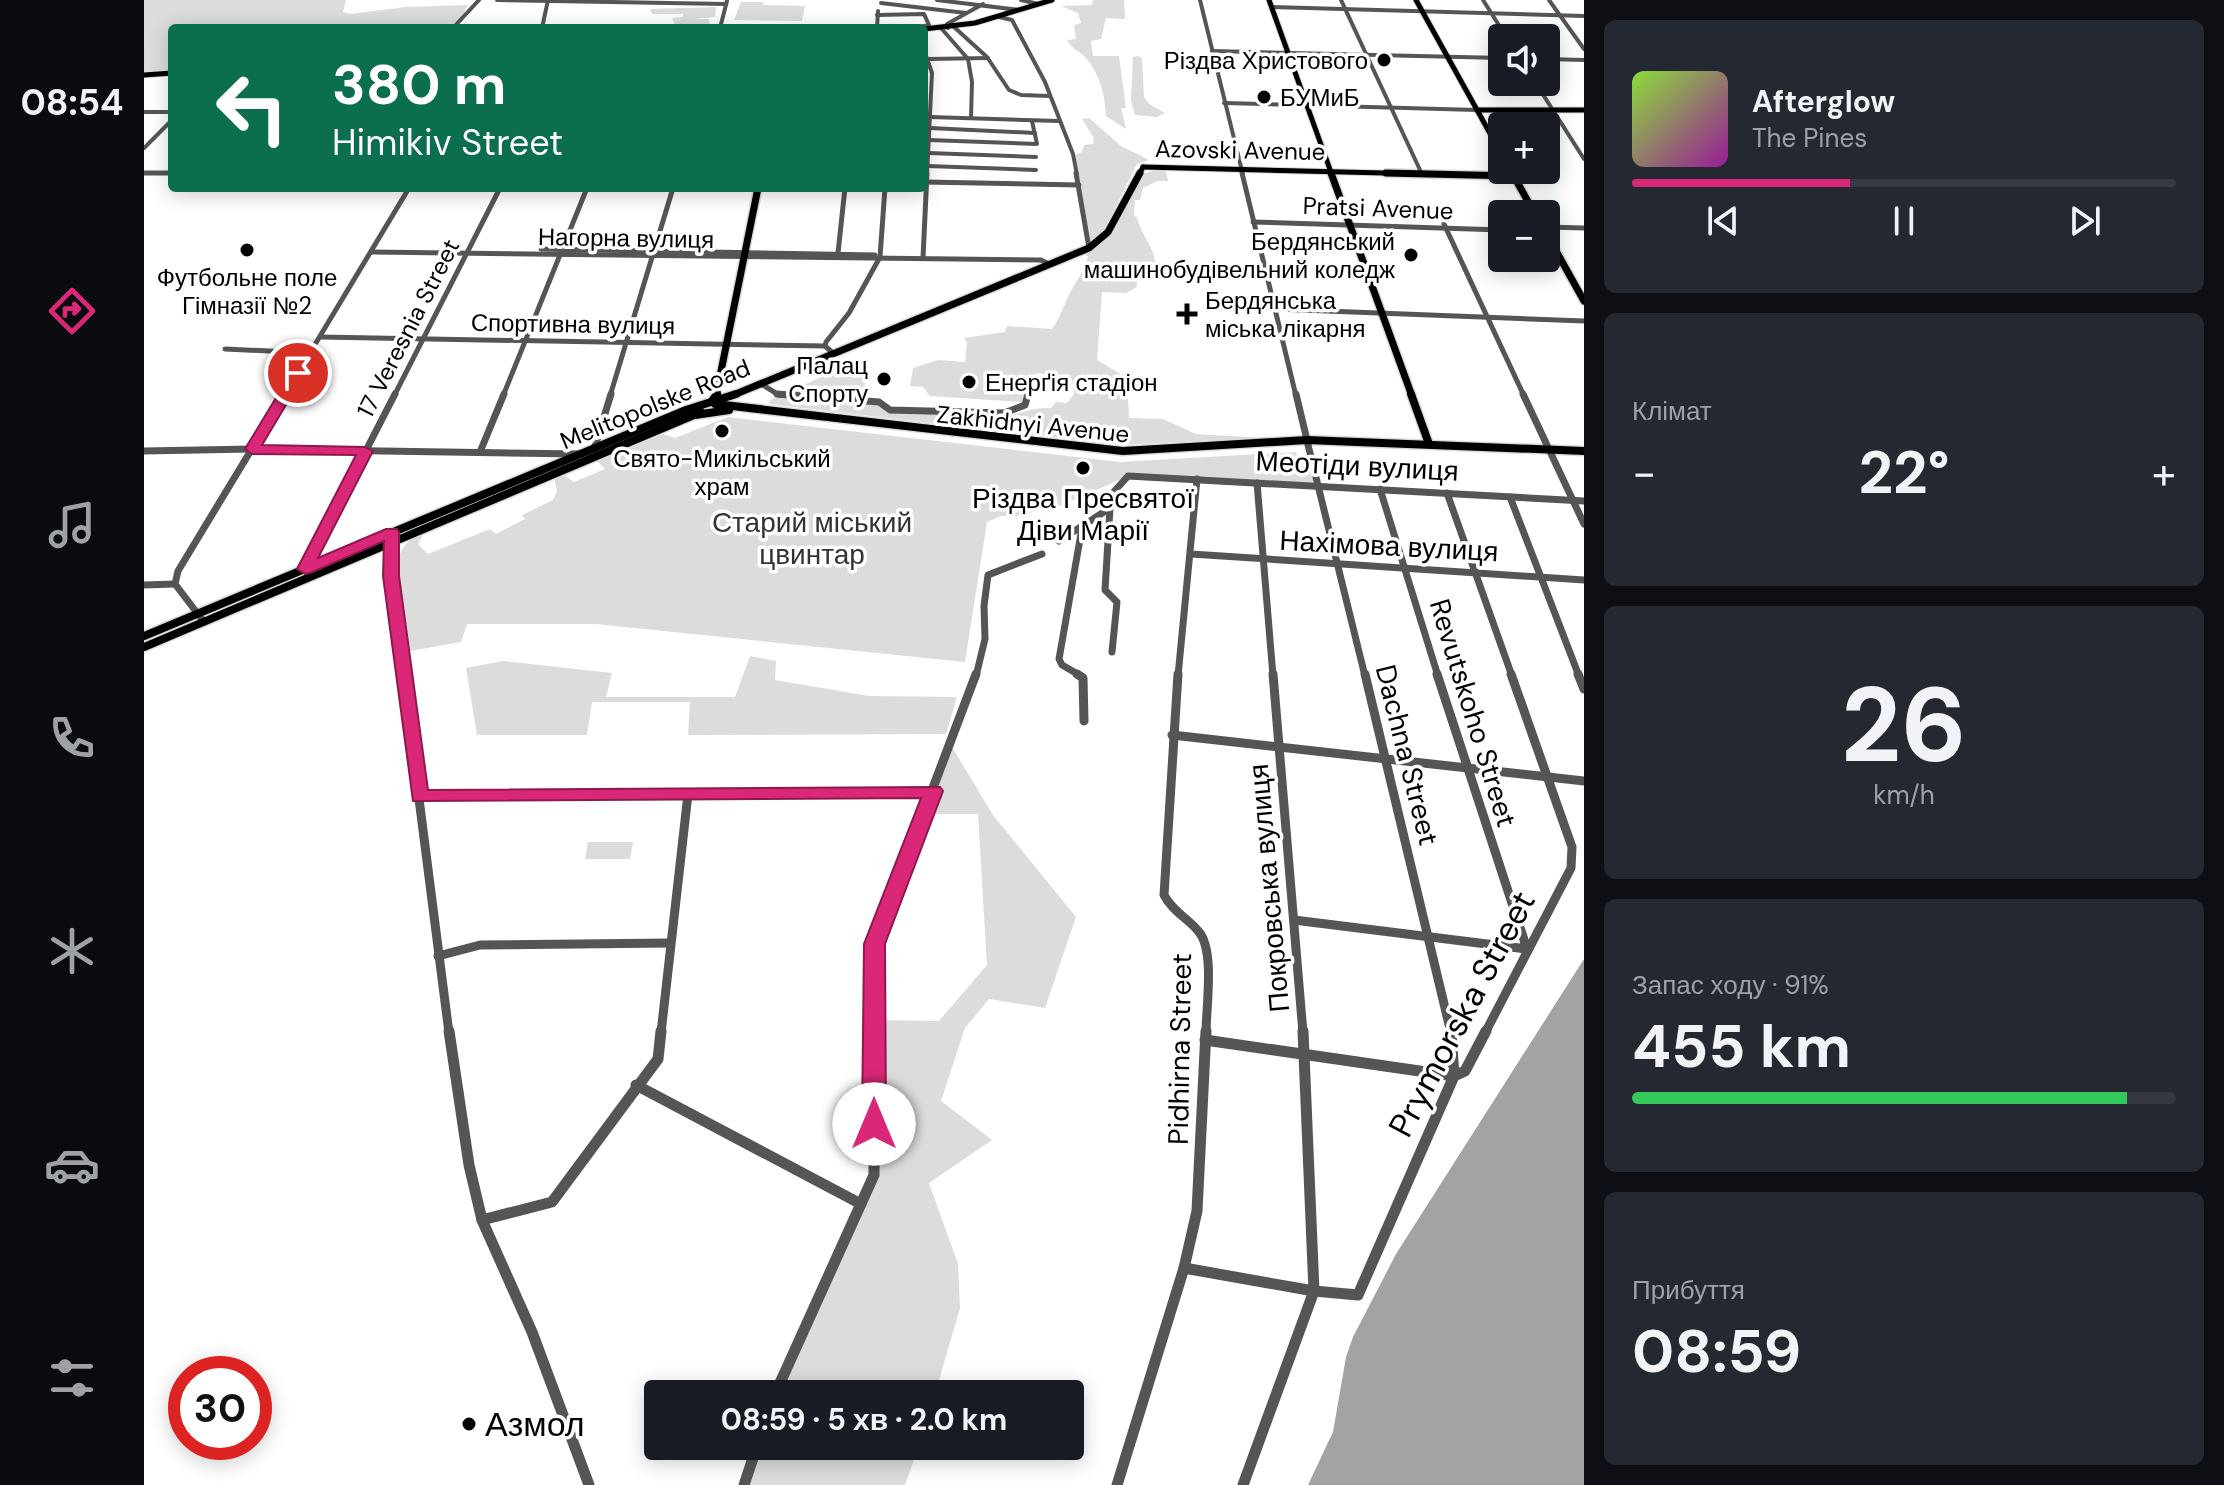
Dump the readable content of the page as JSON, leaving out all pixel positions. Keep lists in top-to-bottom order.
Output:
{
  "streets": {
    "main road": ["Azovski Avenue", "Melitopolske Road", "Zakhidnyi Avenue"],
    "street": [
      "Pratsi Avenue",
      "Нагорна вулиця",
      "Спортивна вулиця",
      "17 Veresnia Street",
      "Меотіди вулиця",
      "Нахімова вулиця",
      "Revutskoho Street",
      "Dachna Street",
      "Покровська вулиця",
      "Prymorska Street",
      "Pidhirna Street"
    ]
  },
  "crossings": [
    ["Azovski Avenue", "Melitopolske Road"],
    ["Azovski Avenue", "Dachna Street"],
    ["Pratsi Avenue", "Dachna Street"],
    ["Нагорна вулиця", "17 Veresnia Street"],
    ["Нагорна вулиця", "Melitopolske Road"],
    ["Спортивна вулиця", "17 Veresnia Street"],
    ["17 Veresnia Street", "Melitopolske Road"],
    ["Melitopolske Road", "Zakhidnyi Avenue"],
    ["Zakhidnyi Avenue", "Dachna Street"],
    ["Меотіди вулиця", "Revutskoho Street"],
    ["Меотіди вулиця", "Dachna Street"],
    ["Меотіди вулиця", "Покровська вулиця"],
    ["Меотіди вулиця", "Pidhirna Street"],
    ["Нахімова вулиця", "Revutskoho Street"],
    ["Нахімова вулиця", "Dachna Street"],
    ["Нахімова вулиця", "Покровська вулиця"],
    ["Нахімова вулиця", "Pidhirna Street"],
    ["Revutskoho Street", "Prymorska Street"],
    ["Dachna Street", "Prymorska Street"],
    ["Покровська вулиця", "Prymorska Street"]
  ],
  "parks": ["Старий міський цвинтар"],
  "places": {
    "other": [
      "Різдва Христового",
      "БУМиБ",
      "Футбольне поле Гімназії №2",
      "Бердянський машинобудівельний коледж",
      "Палац Спорту",
      "Енерґія стадіон",
      "Свято-Микільський храм",
      "Різдва Пресвятої Діви Марії",
      "Азмол"
    ],
    "health": ["Бердянська міська лікарня"]
  },
  "page": {
    "tabs": "08:54",
    "map_buttons": ["+", "−"],
    "turn": ["380 m", "Himikiv Street"],
    "song": ["Afterglow", "The Pines"],
    "tile": [
      "Клімат",
      ["26", "km/h"],
      ["Запас ходу · 91%", "455 km"],
      ["Прибуття", "08:59"]
    ],
    "heat": ["−", "22°", "+"],
    "limit": "30",
    "trip": "08:59 · 5 хв · 2.0 km"
  }
}
